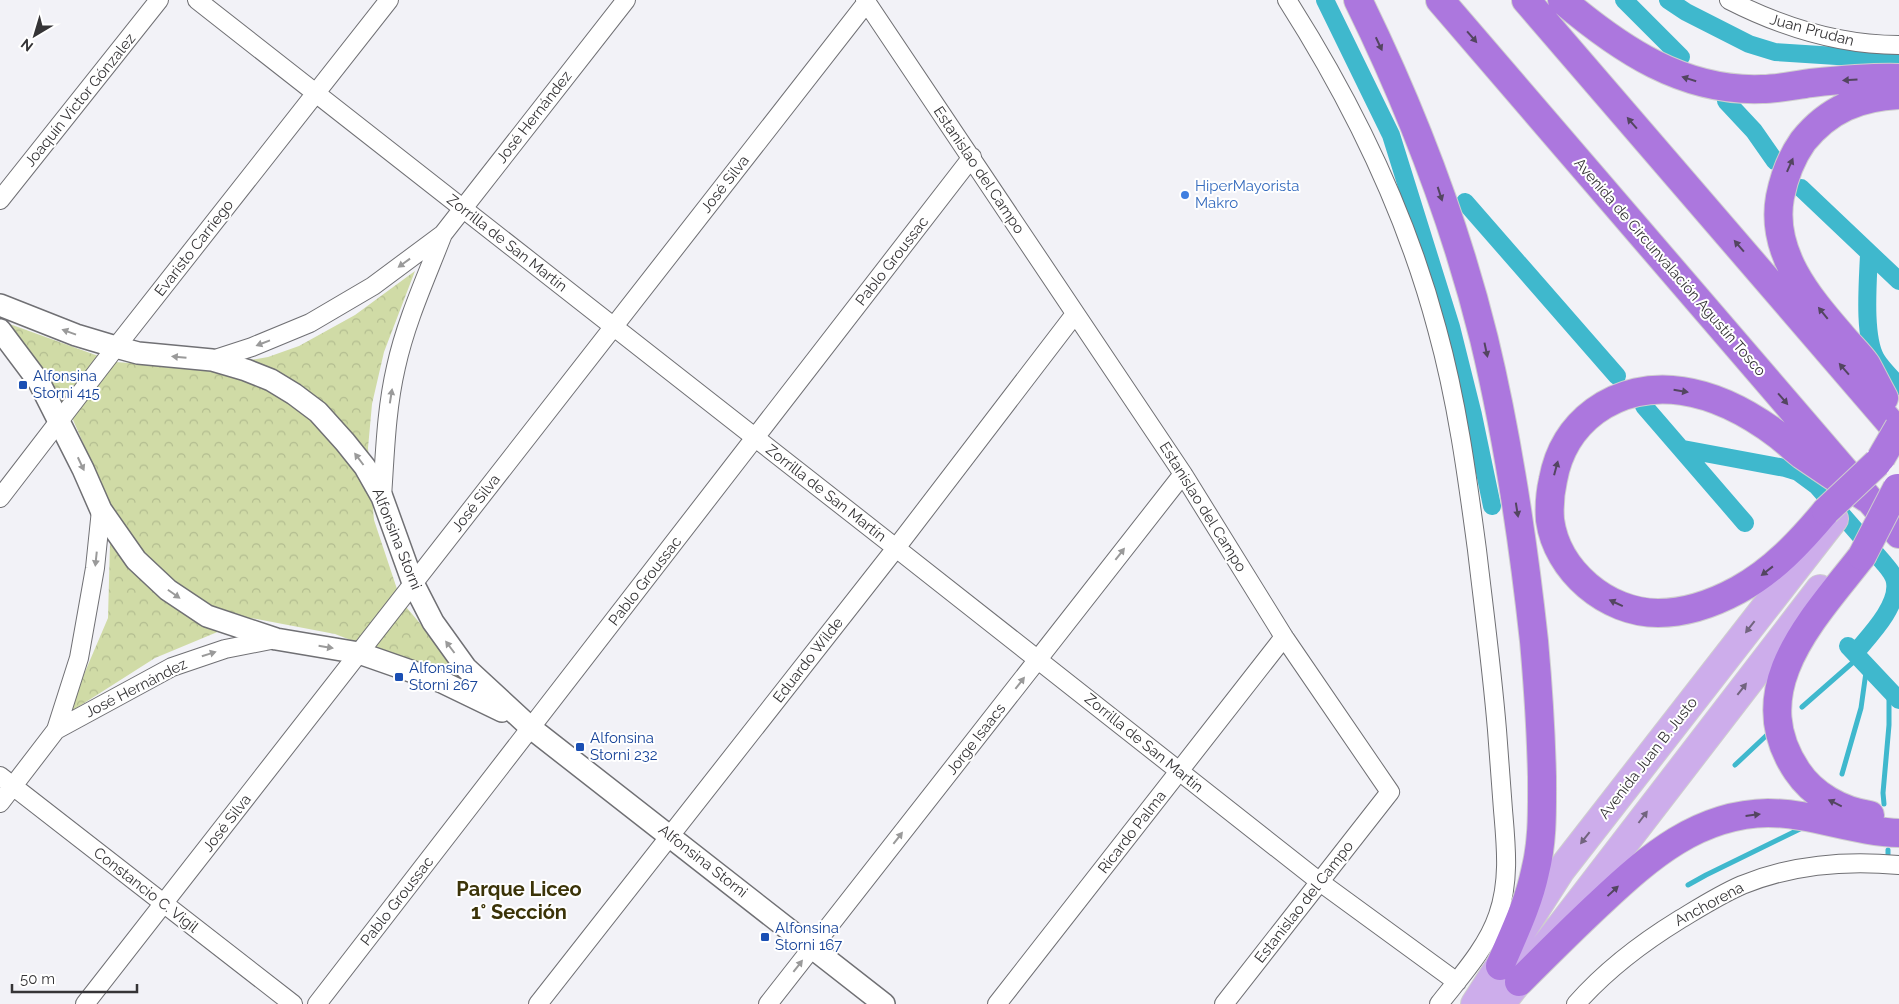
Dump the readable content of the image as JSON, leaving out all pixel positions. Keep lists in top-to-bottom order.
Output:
{
  "streets": {
    "highway": ["Avenida de Circunvalación Agustín Tosco"],
    "main road": ["Avenida Juan B. Justo"],
    "street": [
      "Juan Prudan",
      "Joaquín Victor Gónzalez",
      "José Hernández",
      "Estanislao del Campo",
      "José Silva",
      "Zorrilla de San Martín",
      "Evaristo Carriego",
      "Pablo Groussac",
      "Alfonsina Storni",
      "Eduardo Wilde",
      "Jorge Isaacs",
      "Ricardo Palma",
      "Constancio C. Vigil",
      "Anchorena"
    ]
  },
  "crossings": [
    ["José Hernández", "Zorrilla de San Martín"],
    ["José Hernández", "Alfonsina Storni"],
    ["José Hernández", "Constancio C. Vigil"],
    ["Estanislao del Campo", "José Silva"],
    ["Estanislao del Campo", "Zorrilla de San Martín"],
    ["Estanislao del Campo", "Pablo Groussac"],
    ["Estanislao del Campo", "Eduardo Wilde"],
    ["Estanislao del Campo", "Jorge Isaacs"],
    ["Estanislao del Campo", "Ricardo Palma"],
    ["José Silva", "Zorrilla de San Martín"],
    ["José Silva", "Alfonsina Storni"],
    ["José Silva", "Constancio C. Vigil"],
    ["Zorrilla de San Martín", "Evaristo Carriego"],
    ["Zorrilla de San Martín", "Pablo Groussac"],
    ["Zorrilla de San Martín", "Eduardo Wilde"],
    ["Zorrilla de San Martín", "Jorge Isaacs"],
    ["Zorrilla de San Martín", "Ricardo Palma"],
    ["Evaristo Carriego", "Alfonsina Storni"],
    ["Pablo Groussac", "Alfonsina Storni"],
    ["Alfonsina Storni", "Eduardo Wilde"],
    ["Alfonsina Storni", "Jorge Isaacs"]
  ],
  "one_way": ["Jorge Isaacs"],
  "districts": ["Parque Liceo 1° Sección"],
  "places": {
    "other": ["HiperMayorista Makro"],
    "transit": [
      "Alfonsina Storni 415",
      "Alfonsina Storni 267",
      "Alfonsina Storni 232",
      "Alfonsina Storni 167"
    ]
  },
  "scale_bar": "50 m",
  "north": "bottom left"
}
